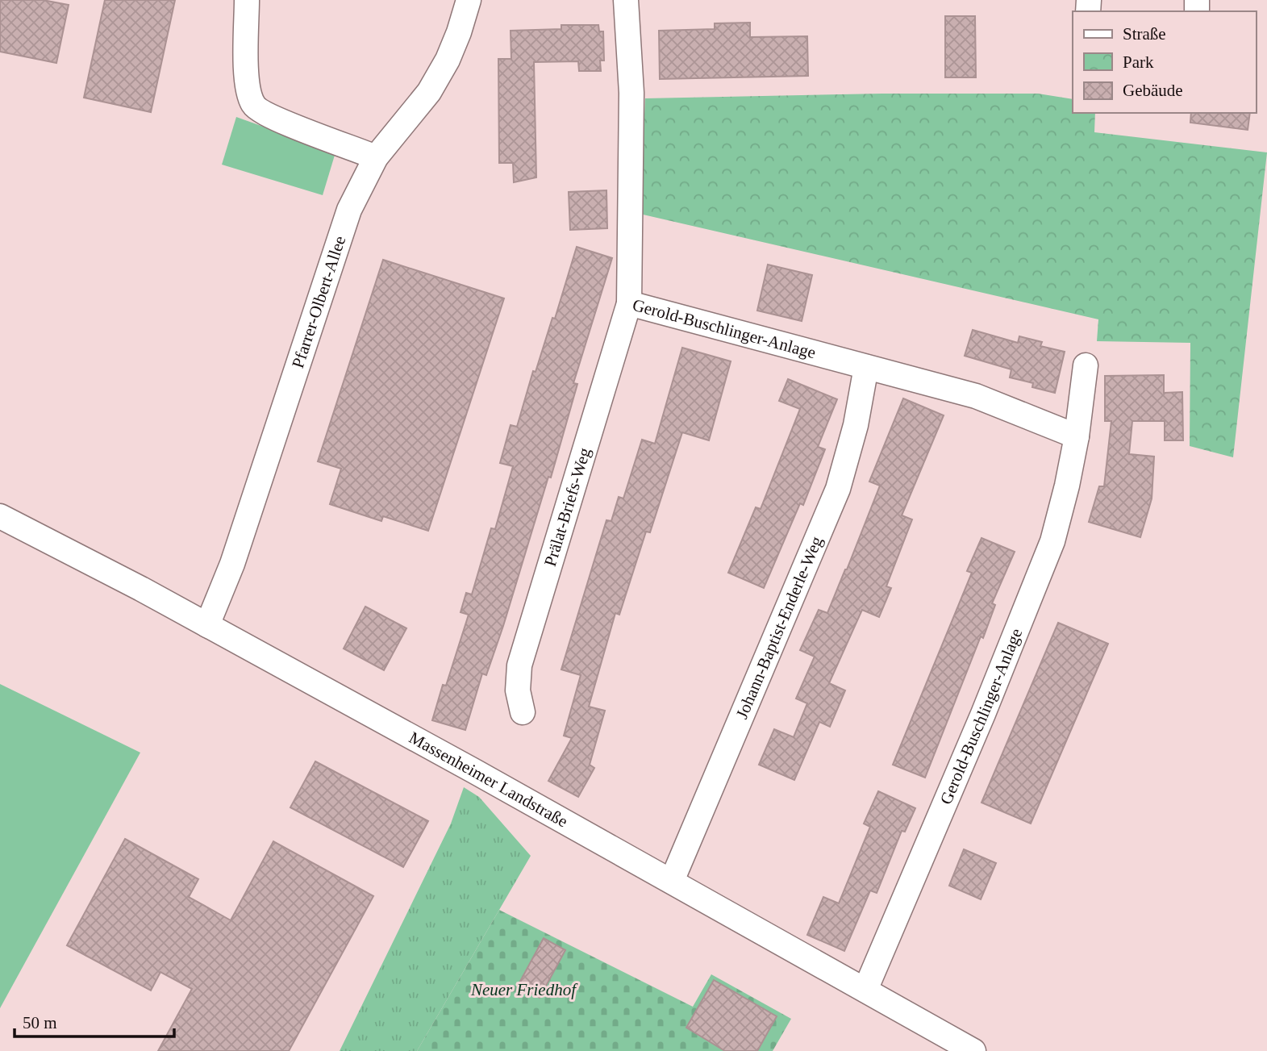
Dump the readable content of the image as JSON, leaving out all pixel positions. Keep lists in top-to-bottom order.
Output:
{
  "streets": {
    "street": [
      "Pfarrer-Olbert-Allee",
      "Gerold-Buschlinger-Anlage",
      "Prälat-Briefs-Weg",
      "Johann-Baptist-Enderle-Weg",
      "Massenheimer Landstraße"
    ]
  },
  "crossings": [
    ["Pfarrer-Olbert-Allee", "Massenheimer Landstraße"],
    ["Gerold-Buschlinger-Anlage", "Prälat-Briefs-Weg"],
    ["Gerold-Buschlinger-Anlage", "Johann-Baptist-Enderle-Weg"],
    ["Gerold-Buschlinger-Anlage", "Massenheimer Landstraße"],
    ["Johann-Baptist-Enderle-Weg", "Massenheimer Landstraße"]
  ],
  "parks": ["Neuer Friedhof"],
  "legend": ["Straße", "Park", "Gebäude"],
  "scale_bar": "50 m"
}
